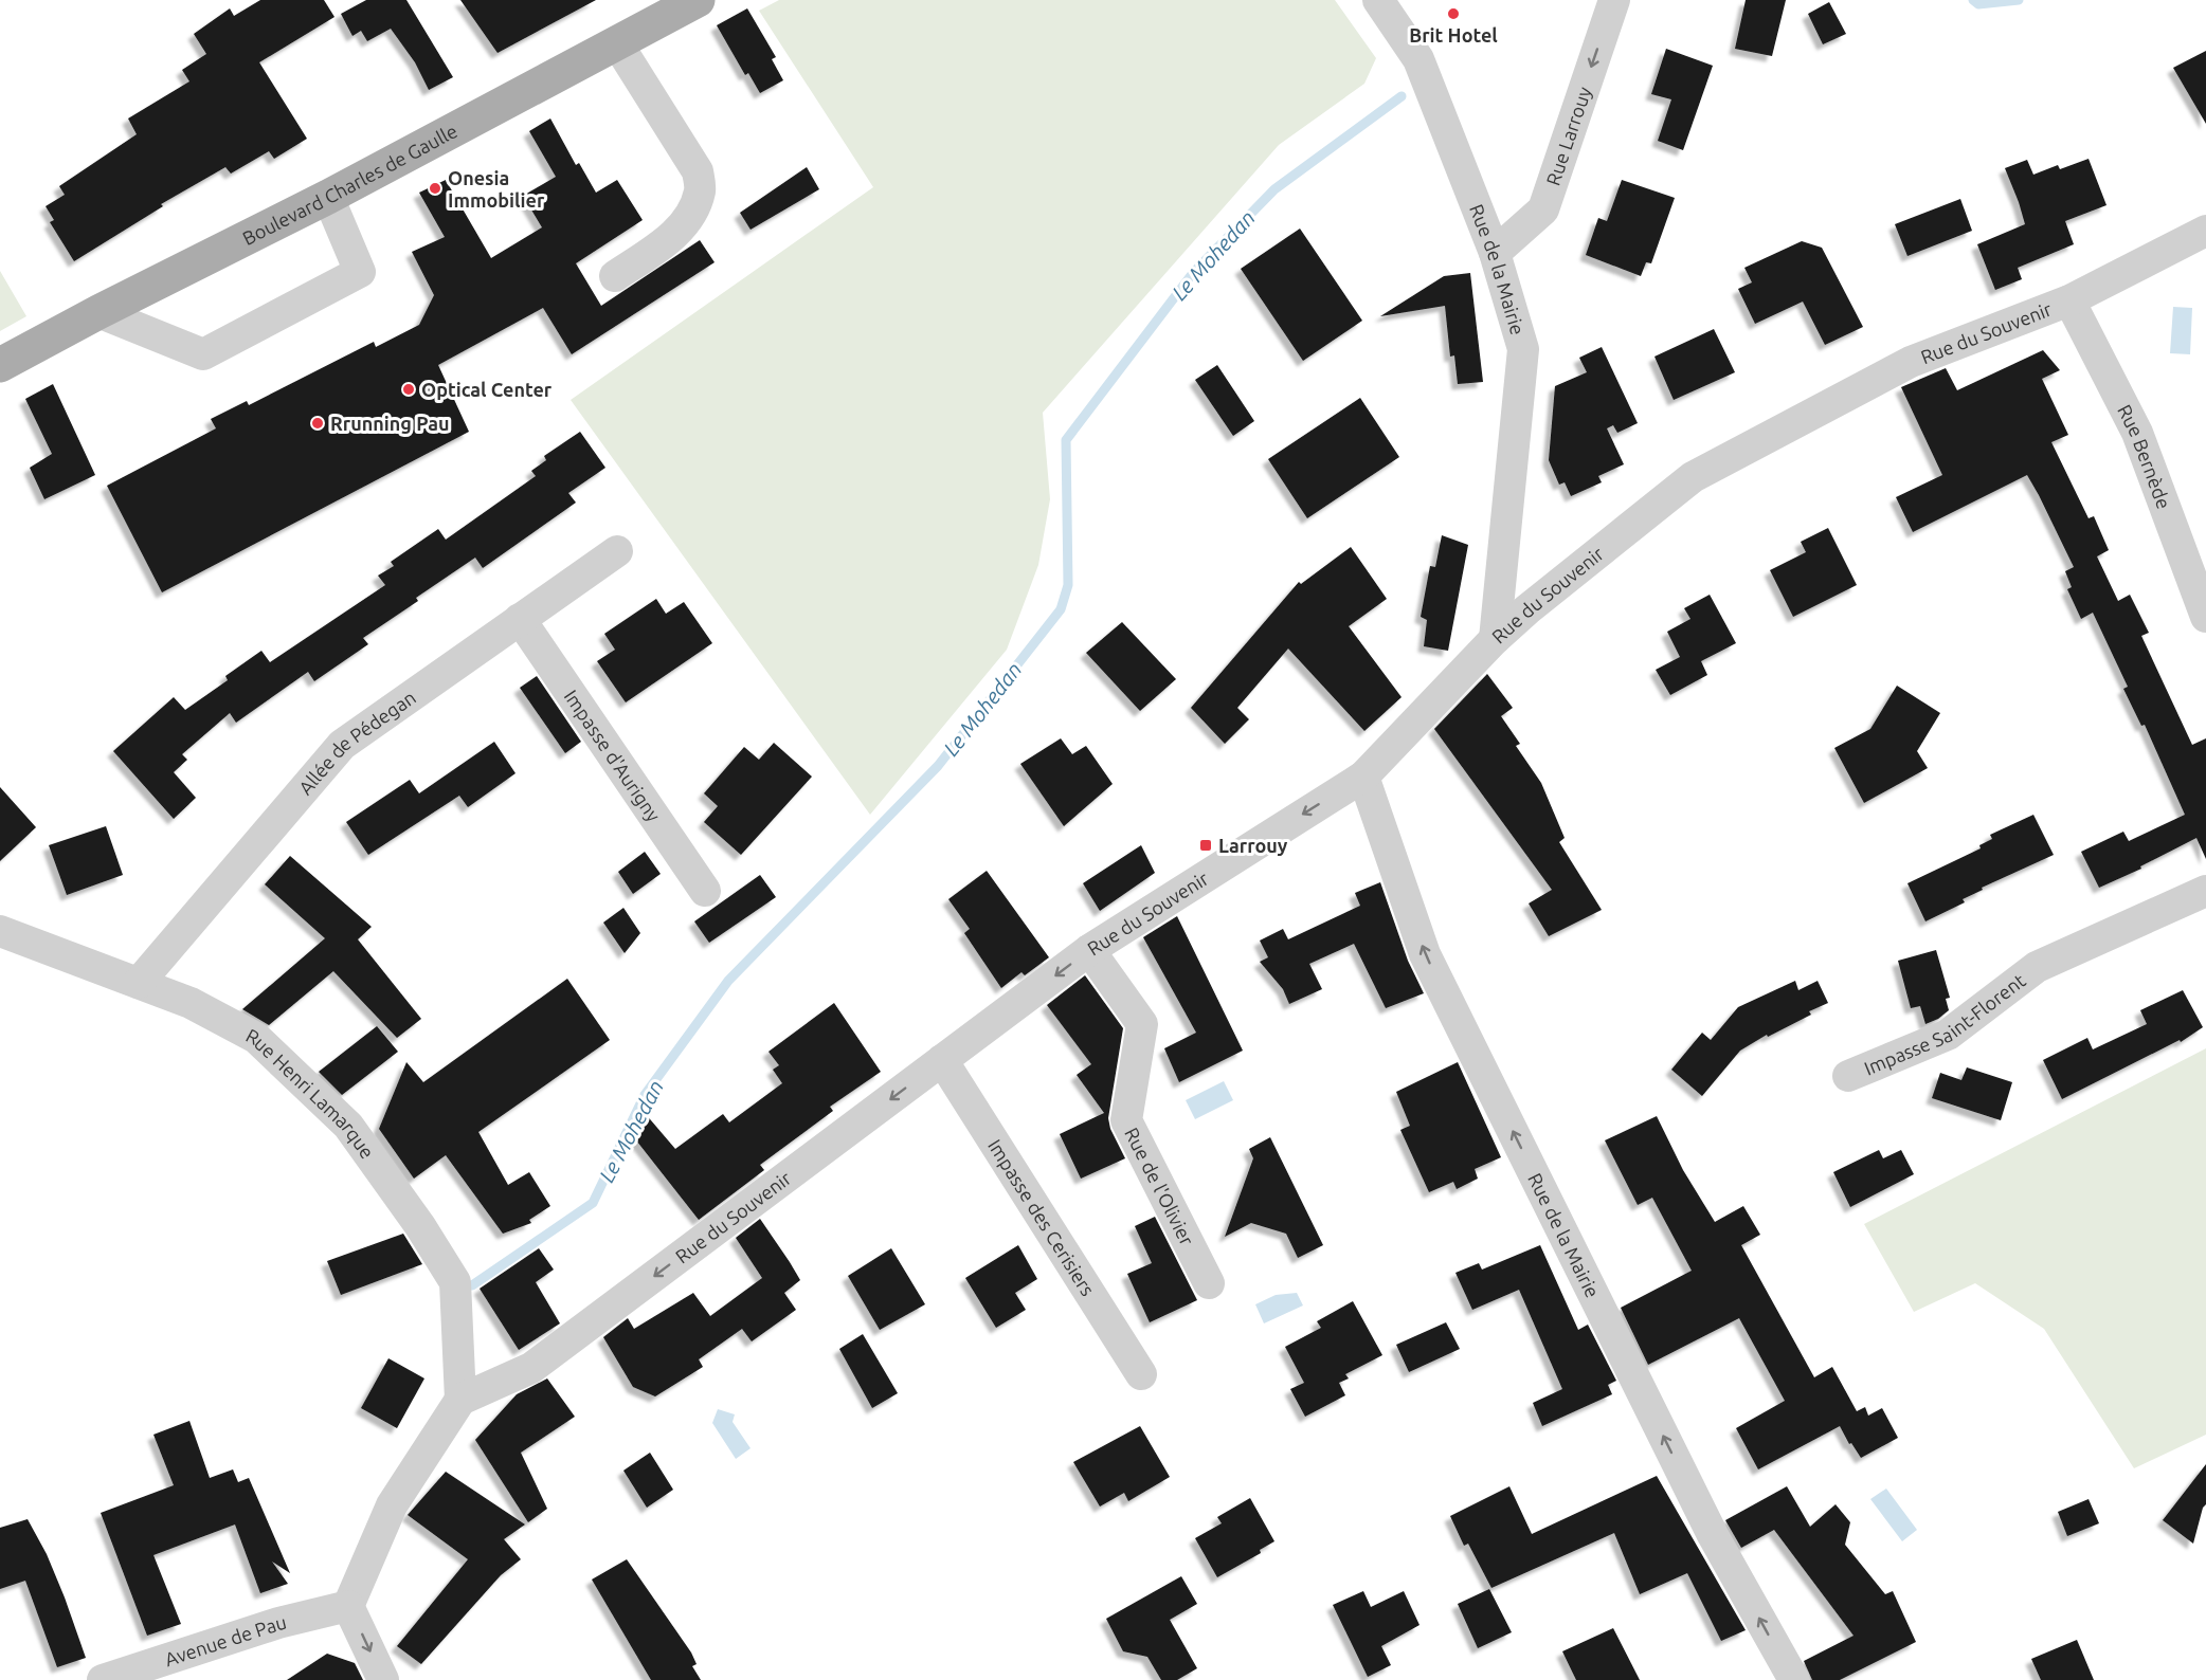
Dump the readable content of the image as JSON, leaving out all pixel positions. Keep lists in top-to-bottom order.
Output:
{
  "streets": {
    "main road": ["Boulevard Charles de Gaulle"],
    "street": [
      "Rue Larrouy",
      "Rue de la Mairie",
      "Rue du Souvenir",
      "Rue Bernède",
      "Allée de Pédegan",
      "Impasse d'Aurigny",
      "Impasse Saint-Florent",
      "Rue Henri Lamarque",
      "Rue de l'Olivier",
      "Impasse des Cerisiers",
      "Avenue de Pau"
    ]
  },
  "crossings": [
    ["Rue Larrouy", "Rue de la Mairie"],
    ["Rue de la Mairie", "Rue du Souvenir"],
    ["Rue du Souvenir", "Rue Bernède"],
    ["Rue du Souvenir", "Rue Henri Lamarque"],
    ["Rue du Souvenir", "Rue de l'Olivier"],
    ["Rue du Souvenir", "Impasse des Cerisiers"],
    ["Allée de Pédegan", "Impasse d'Aurigny"],
    ["Allée de Pédegan", "Rue Henri Lamarque"]
  ],
  "one_way": ["Rue Larrouy", "Rue de la Mairie", "Rue du Souvenir"],
  "water": ["Le Mohedan"],
  "places": {
    "other": [
      "Brit Hotel",
      "Onesia Immobilier",
      "Optical Center",
      "Rrunning Pau"
    ],
    "transit": ["Larrouy"]
  }
}
